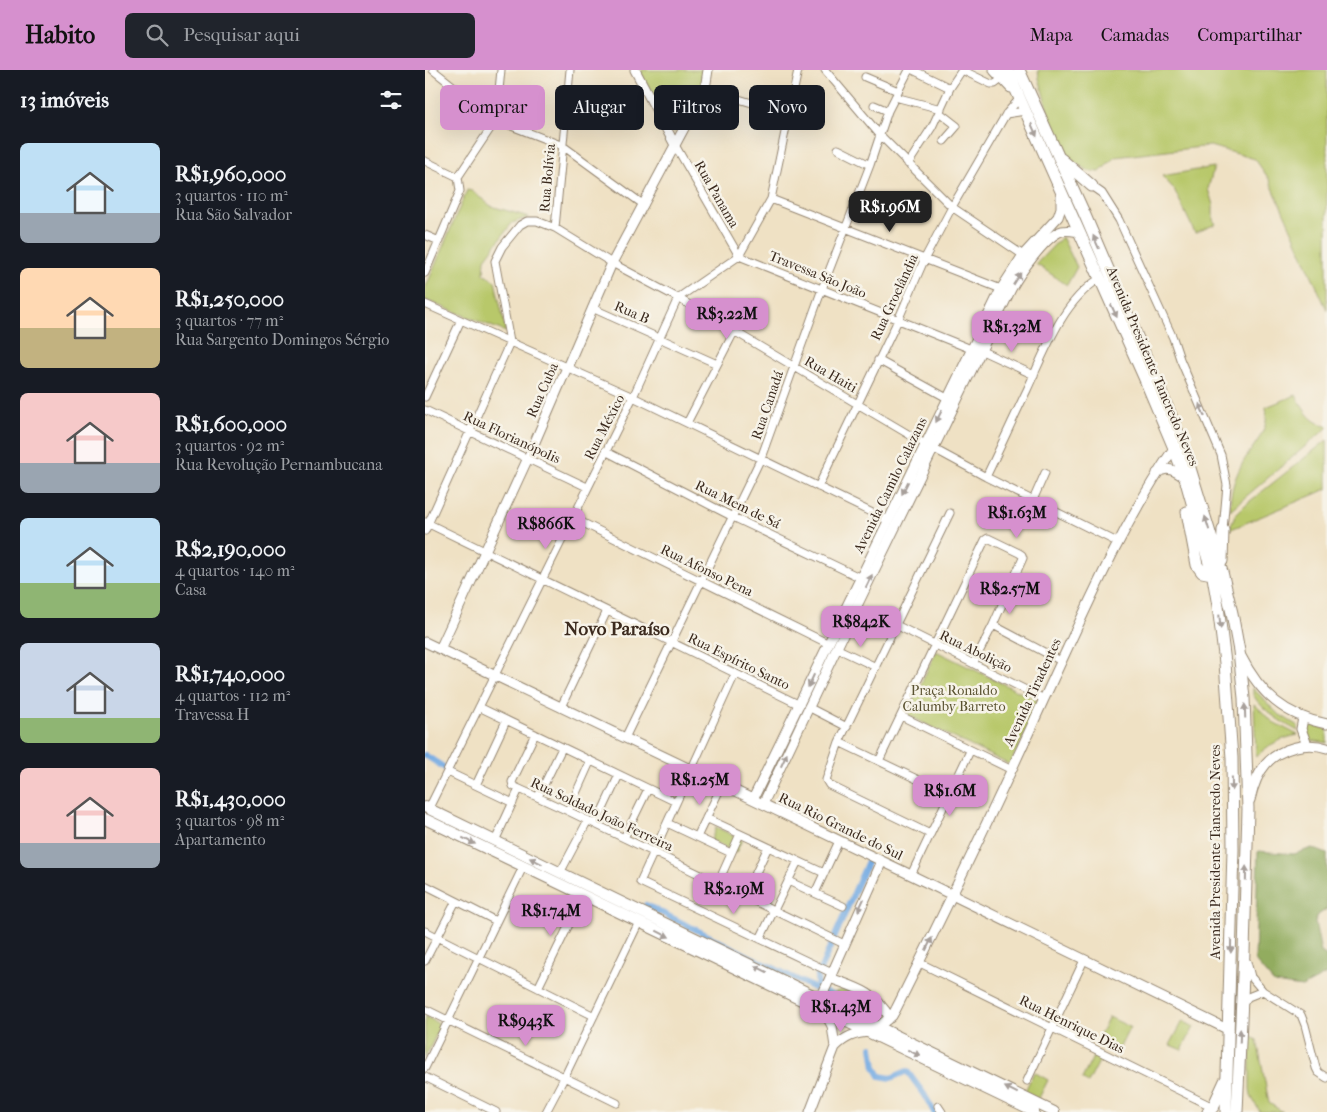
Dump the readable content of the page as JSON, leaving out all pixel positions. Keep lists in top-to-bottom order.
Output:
{
  "streets": {
    "main road": ["Avenida Presidente Tancredo Neves"],
    "street": [
      "Rua Bolívia",
      "Rua Panama",
      "Travessa São João",
      "Rua Groelândia",
      "Rua B",
      "Rua Haiti",
      "Rua Cuba",
      "Rua Canadá",
      "Rua México",
      "Rua Florianópolis",
      "Avenida Camilo Calazans",
      "Rua Mem de Sá",
      "Rua Afonso Pena",
      "Rua Abolição",
      "Rua Espírito Santo",
      "Avenida Tiradentes",
      "Rua Soldado João Ferreira",
      "Rua Rio Grande do Sul",
      "Rua Henrique Dias"
    ]
  },
  "crossings": [
    ["Rua Bolívia", "Rua Haiti"],
    ["Rua Panama", "Travessa São João"],
    ["Rua Panama", "Rua Cuba"],
    ["Rua Panama", "Rua México"],
    ["Travessa São João", "Rua Groelândia"],
    ["Travessa São João", "Rua Canadá"],
    ["Travessa São João", "Rua México"],
    ["Travessa São João", "Avenida Camilo Calazans"],
    ["Rua Groelândia", "Avenida Presidente Tancredo Neves"],
    ["Rua Groelândia", "Rua Haiti"],
    ["Rua B", "Rua Cuba"],
    ["Rua B", "Rua México"],
    ["Avenida Presidente Tancredo Neves", "Avenida Camilo Calazans"],
    ["Avenida Presidente Tancredo Neves", "Avenida Tiradentes"],
    ["Avenida Presidente Tancredo Neves", "Rua Rio Grande do Sul"],
    ["Rua Haiti", "Rua Cuba"],
    ["Rua Haiti", "Rua Canadá"],
    ["Rua Haiti", "Rua México"],
    ["Rua Haiti", "Avenida Camilo Calazans"],
    ["Rua Haiti", "Avenida Tiradentes"],
    ["Rua Cuba", "Rua Florianópolis"],
    ["Rua Cuba", "Rua Espírito Santo"],
    ["Rua Cuba", "Rua Rio Grande do Sul"],
    ["Rua Canadá", "Rua Mem de Sá"],
    ["Rua Canadá", "Rua Afonso Pena"],
    ["Rua Canadá", "Rua Espírito Santo"],
    ["Rua Canadá", "Rua Rio Grande do Sul"],
    ["Rua México", "Rua Florianópolis"],
    ["Rua México", "Rua Mem de Sá"],
    ["Rua México", "Rua Afonso Pena"],
    ["Rua México", "Rua Espírito Santo"],
    ["Rua México", "Rua Rio Grande do Sul"],
    ["Avenida Camilo Calazans", "Rua Mem de Sá"],
    ["Avenida Camilo Calazans", "Rua Afonso Pena"],
    ["Avenida Camilo Calazans", "Rua Espírito Santo"],
    ["Avenida Camilo Calazans", "Rua Rio Grande do Sul"],
    ["Rua Abolição", "Avenida Tiradentes"],
    ["Avenida Tiradentes", "Rua Rio Grande do Sul"],
    ["Avenida Tiradentes", "Rua Henrique Dias"]
  ],
  "districts": ["Novo Paraíso"],
  "parks": ["Praça Ronaldo Calumby Barreto"],
  "page": {
    "header": "Habito",
    "search": "Pesquisar aqui",
    "nav": ["Mapa", "Camadas", "Compartilhar"],
    "heading": "13 imóveis",
    "chip": [
      "Comprar",
      "Alugar",
      "Filtros",
      "Novo"
    ],
    "list": [
      {
        "name": "R$1,960,000",
        "note": "3 quartos · 110 m² · Rua São Salvador"
      },
      {
        "name": "R$1,250,000",
        "note": "3 quartos · 77 m² · Rua Sargento Domingos Sérgio"
      },
      {
        "name": "R$1,600,000",
        "note": "3 quartos · 92 m² · Rua Revolução Pernambucana"
      },
      {
        "name": "R$2,190,000",
        "note": "4 quartos · 140 m² · Casa"
      },
      {
        "name": "R$1,740,000",
        "note": "4 quartos · 112 m² · Travessa H"
      },
      {
        "name": "R$1,430,000",
        "note": "3 quartos · 98 m² · Apartamento"
      }
    ],
    "price": [
      "R$1.96M",
      "R$3.22M",
      "R$1.32M",
      "R$1.63M",
      "R$866K",
      "R$2.57M",
      "R$842K",
      "R$1.25M",
      "R$1.6M",
      "R$2.19M",
      "R$1.74M",
      "R$1.43M",
      "R$943K"
    ]
  }
}
